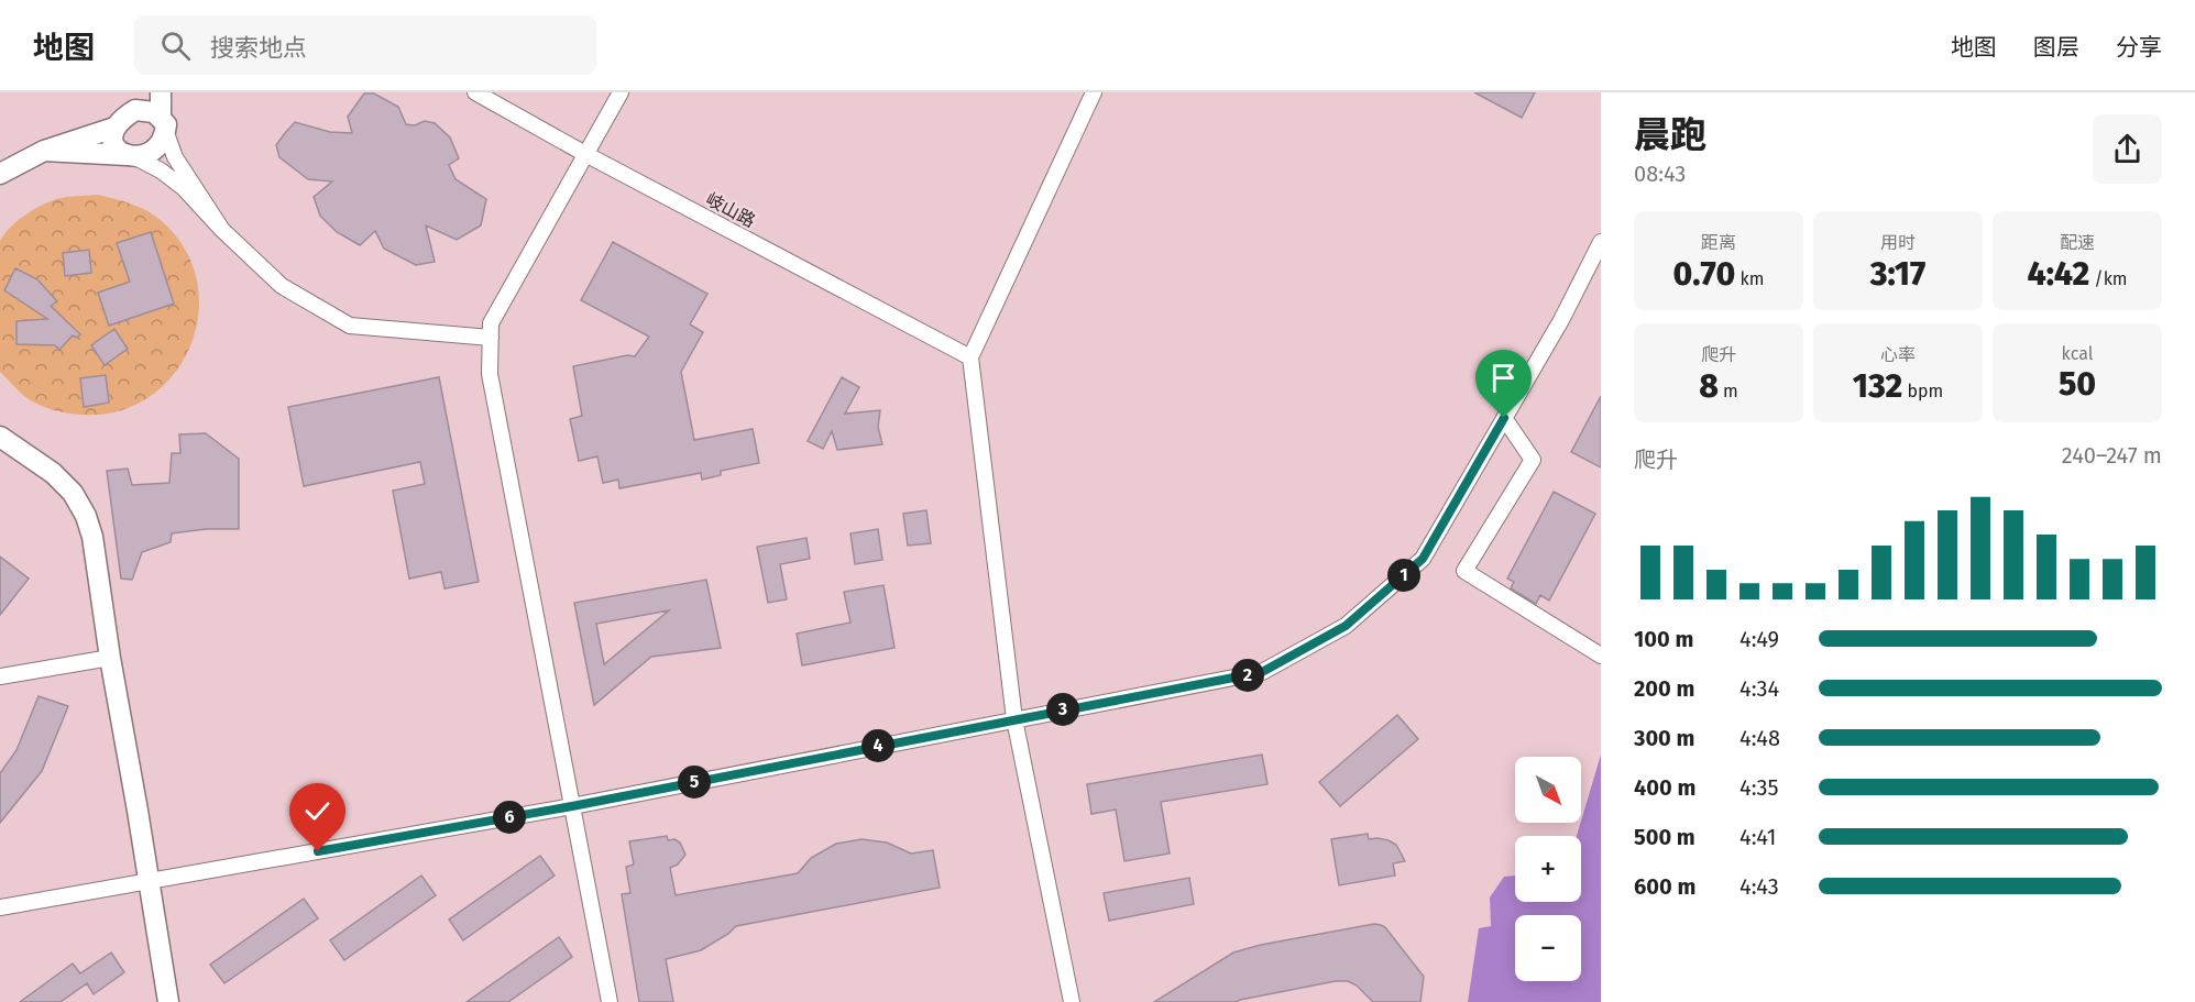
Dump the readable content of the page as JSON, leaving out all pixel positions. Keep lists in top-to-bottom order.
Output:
{
  "streets": {
    "street": ["岐山路"]
  },
  "north": "bottom right",
  "page": {
    "header": "地图",
    "search": "搜索地点",
    "nav": ["地图", "图层", "分享"],
    "heading": ["晨跑", "08:43"],
    "stats": [
      ["距离", "0.70 km"],
      ["用时", "3:17"],
      ["配速", "4:42 /km"],
      ["爬升", "8 m"],
      ["心率", "132 bpm"],
      ["kcal", "50"]
    ],
    "chart": ["爬升", "240–247 m"],
    "pins": [
      "1",
      "2",
      "3",
      "4",
      "5",
      "6"
    ],
    "list": [
      {
        "name": "100 m",
        "note": "4:49"
      },
      {
        "name": "200 m",
        "note": "4:34"
      },
      {
        "name": "300 m",
        "note": "4:48"
      },
      {
        "name": "400 m",
        "note": "4:35"
      },
      {
        "name": "500 m",
        "note": "4:41"
      },
      {
        "name": "600 m",
        "note": "4:43"
      }
    ],
    "map_buttons": ["+", "−"]
  }
}
